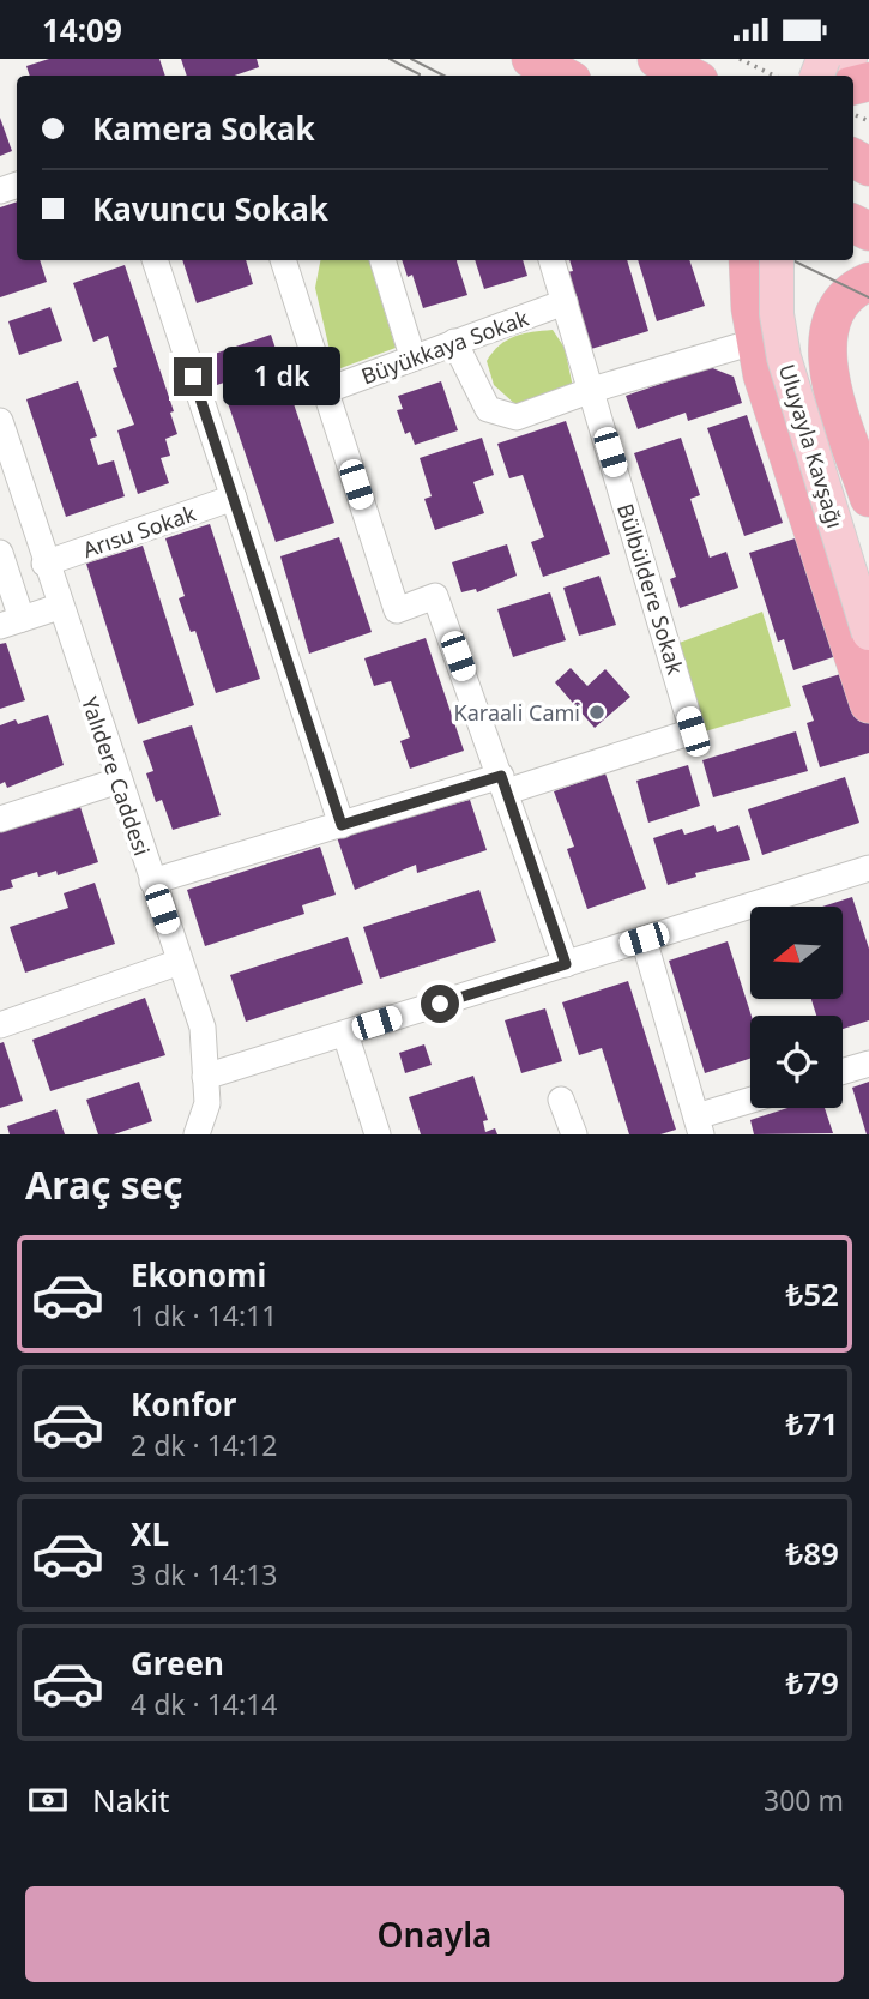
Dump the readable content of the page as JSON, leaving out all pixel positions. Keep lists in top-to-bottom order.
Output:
{
  "streets": {
    "main road": ["Uluyayla Kavşağı"],
    "street": [
      "Büyükkaya Sokak",
      "Arısu Sokak",
      "Bülbüldere Sokak",
      "Yalıdere Caddesi"
    ]
  },
  "crossings": [
    ["Büyükkaya Sokak", "Bülbüldere Sokak"],
    ["Arısu Sokak", "Yalıdere Caddesi"]
  ],
  "places": ["Karaali Cami"],
  "north": "left",
  "page": {
    "status": "14:09",
    "banner": ["Kamera Sokak", "Kavuncu Sokak"],
    "bubble": "1 dk",
    "heading": "Araç seç",
    "list": [
      {
        "name": "Ekonomi",
        "note": "1 dk · 14:11",
        "value": "₺52"
      },
      {
        "name": "Konfor",
        "note": "2 dk · 14:12",
        "value": "₺71"
      },
      {
        "name": "XL",
        "note": "3 dk · 14:13",
        "value": "₺89"
      },
      {
        "name": "Green",
        "note": "4 dk · 14:14",
        "value": "₺79"
      }
    ],
    "pay": ["Nakit", "300 m"],
    "buttons": "Onayla"
  }
}
